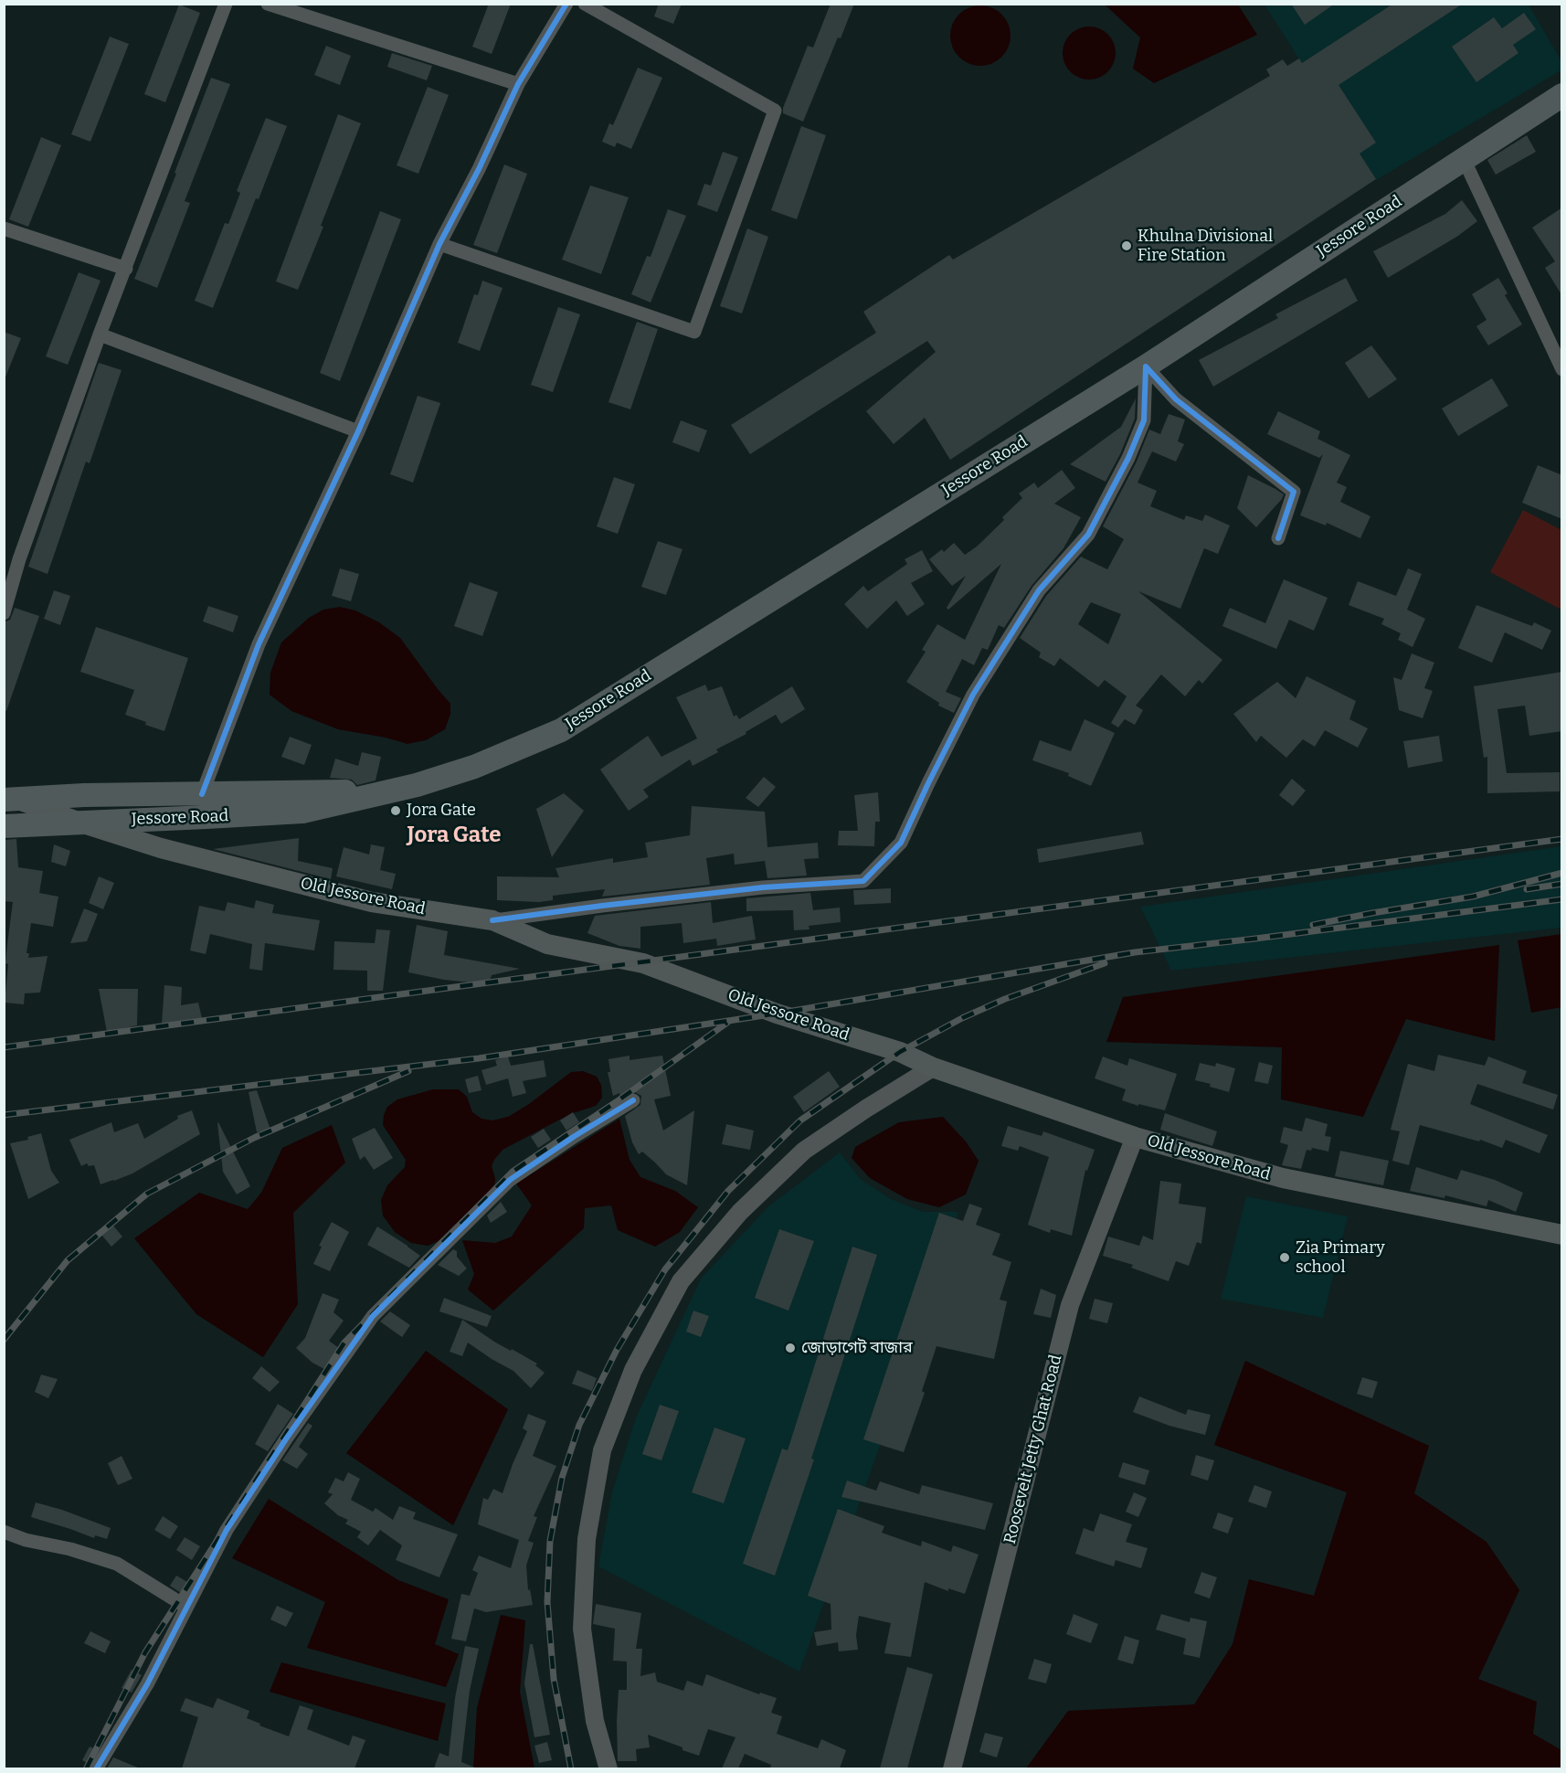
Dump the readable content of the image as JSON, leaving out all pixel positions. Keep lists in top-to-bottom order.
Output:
{
  "streets": {
    "highway": ["Jessore Road"],
    "main road": ["Old Jessore Road"],
    "street": ["Roosevelt Jetty Ghat Road"]
  },
  "crossings": [
    ["Jessore Road", "Old Jessore Road"],
    ["Old Jessore Road", "Roosevelt Jetty Ghat Road"]
  ],
  "districts": ["Jora Gate"],
  "places": [
    "Khulna Divisional Fire Station",
    "Jora Gate",
    "Zia Primary school",
    "জোড়াগেট বাজার"
  ]
}
